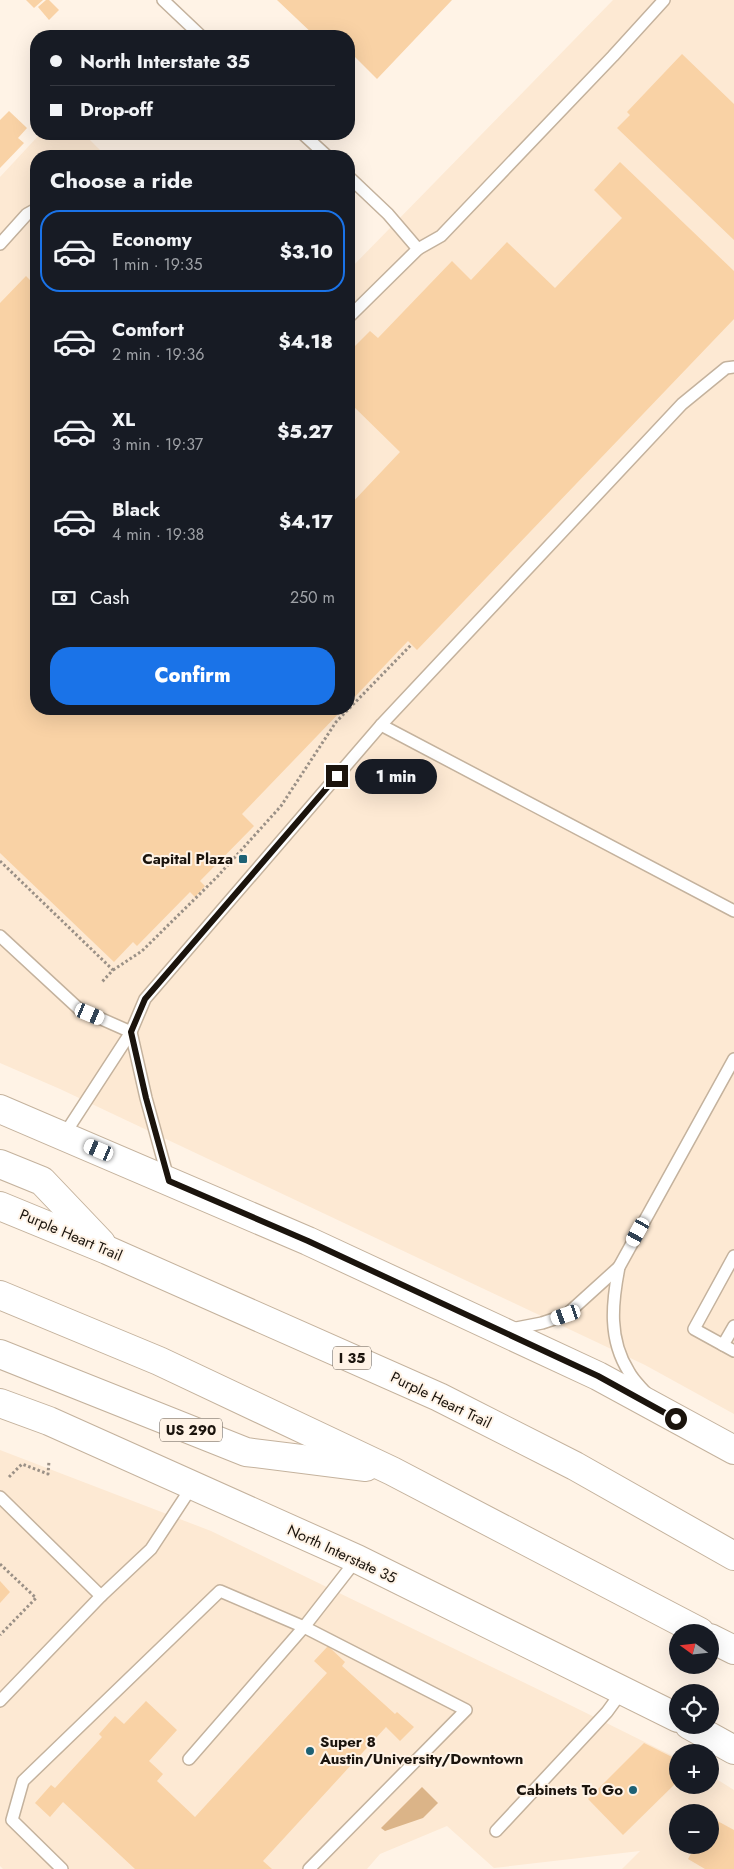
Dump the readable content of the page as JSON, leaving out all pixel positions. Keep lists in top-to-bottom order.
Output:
{
  "streets": {
    "main road": [
      "Purple Heart Trail",
      "I 35",
      "US 290",
      "North Interstate 35"
    ]
  },
  "places": {
    "transit": ["Capital Plaza"],
    "other": ["Super 8 Austin/University/Downtown", "Cabinets To Go"]
  },
  "north": "left",
  "page": {
    "banner": ["North Interstate 35", "Drop-off"],
    "heading": "Choose a ride",
    "list": [
      {
        "name": "Economy",
        "note": "1 min · 19:35",
        "value": "$3.10"
      },
      {
        "name": "Comfort",
        "note": "2 min · 19:36",
        "value": "$4.18"
      },
      {
        "name": "XL",
        "note": "3 min · 19:37",
        "value": "$5.27"
      },
      {
        "name": "Black",
        "note": "4 min · 19:38",
        "value": "$4.17"
      }
    ],
    "pay": ["Cash", "250 m"],
    "buttons": "Confirm",
    "bubble": "1 min",
    "map_buttons": ["+", "−"]
  }
}
